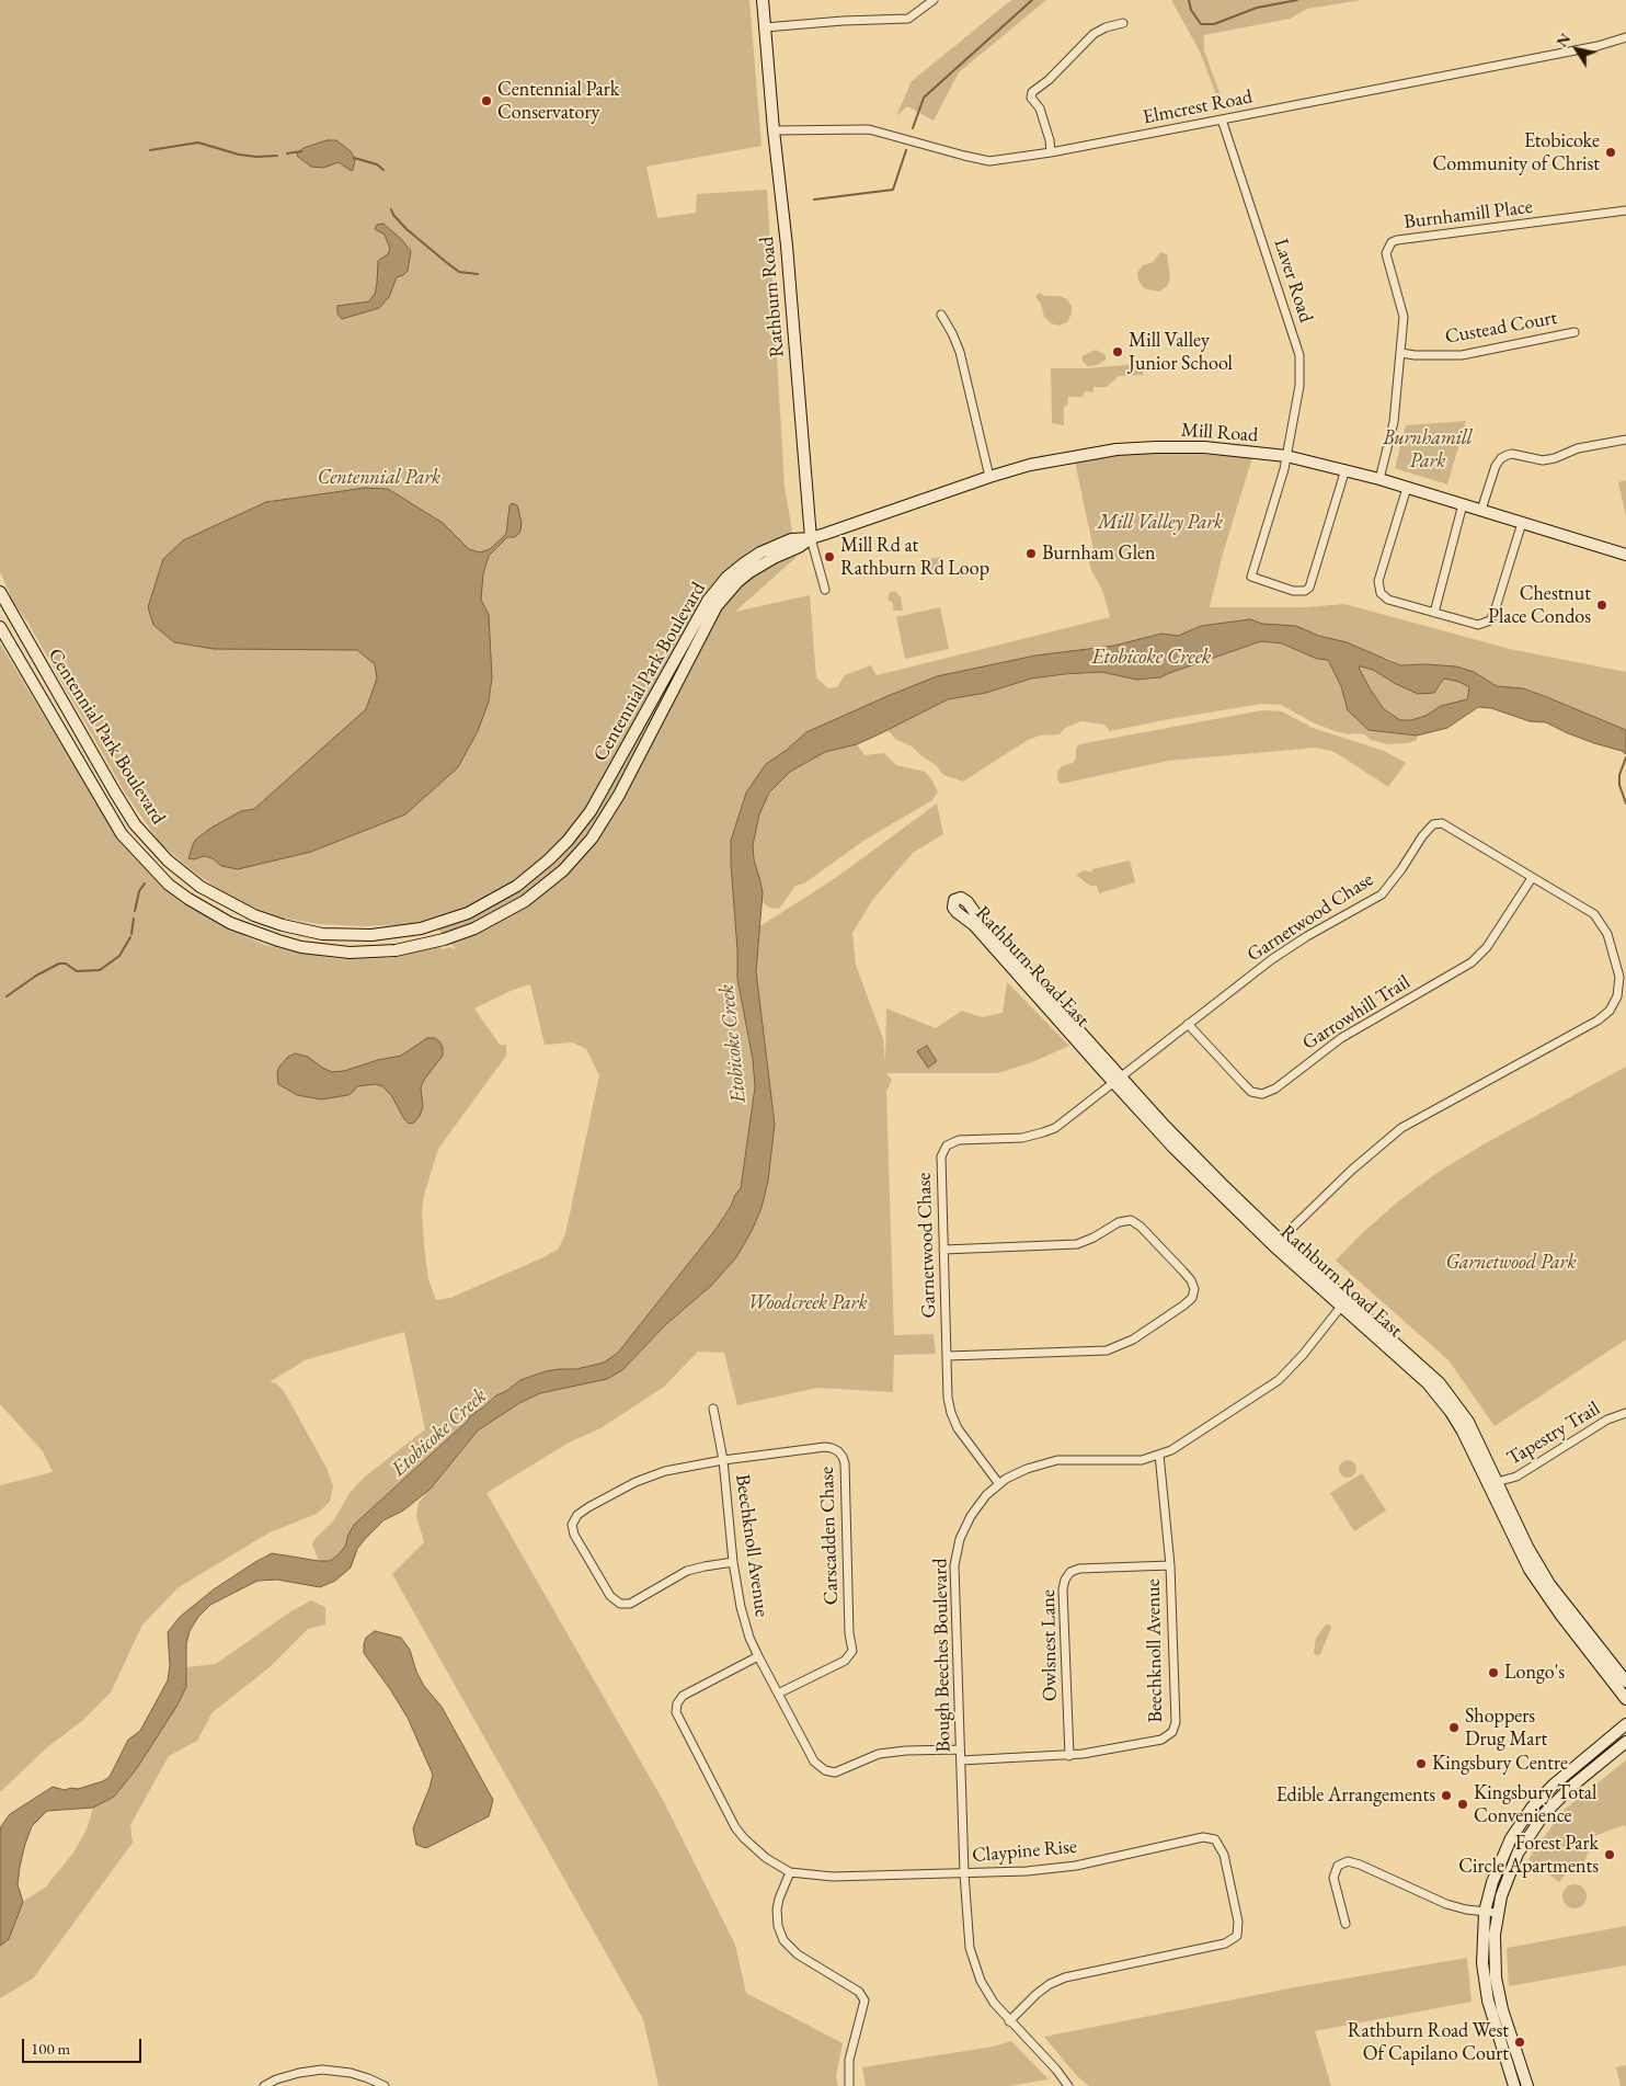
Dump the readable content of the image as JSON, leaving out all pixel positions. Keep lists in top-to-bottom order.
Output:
{
  "streets": {
    "street": [
      "Elmcrest Road",
      "Burnhamill Place",
      "Laver Road",
      "Rathburn Road",
      "Custead Court",
      "Mill Road",
      "Centennial Park Boulevard",
      "Garnetwood Chase",
      "Rathburn Road East",
      "Garrowhill Trail",
      "Tapestry Trail",
      "Carscadden Chase",
      "Beechknoll Avenue",
      "Owlsnest Lane",
      "Bough Beeches Boulevard",
      "Claypine Rise"
    ]
  },
  "crossings": [
    ["Elmcrest Road", "Laver Road"],
    ["Elmcrest Road", "Rathburn Road"],
    ["Burnhamill Place", "Custead Court"],
    ["Burnhamill Place", "Mill Road"],
    ["Laver Road", "Mill Road"],
    ["Rathburn Road", "Mill Road"],
    ["Rathburn Road", "Centennial Park Boulevard"],
    ["Mill Road", "Centennial Park Boulevard"],
    ["Garnetwood Chase", "Rathburn Road East"],
    ["Garnetwood Chase", "Garrowhill Trail"],
    ["Garnetwood Chase", "Bough Beeches Boulevard"],
    ["Rathburn Road East", "Tapestry Trail"],
    ["Rathburn Road East", "Bough Beeches Boulevard"],
    ["Carscadden Chase", "Beechknoll Avenue"],
    ["Beechknoll Avenue", "Owlsnest Lane"],
    ["Beechknoll Avenue", "Bough Beeches Boulevard"],
    ["Beechknoll Avenue", "Claypine Rise"],
    ["Bough Beeches Boulevard", "Claypine Rise"]
  ],
  "water": ["Etobicoke Creek"],
  "parks": [
    "Burnhamill Park",
    "Centennial Park",
    "Mill Valley Park",
    "Garnetwood Park",
    "Woodcreek Park"
  ],
  "places": [
    "Centennial Park Conservatory",
    "Etobicoke Community of Christ",
    "Mill Valley Junior School",
    "Burnham Glen",
    "Mill Rd at Rathburn Rd Loop",
    "Chestnut Place Condos",
    "Longo's",
    "Shoppers Drug Mart",
    "Kingsbury Centre",
    "Edible Arrangements",
    "Kingsbury Total Convenience",
    "Forest Park Circle Apartments",
    "Rathburn Road West Of Capilano Court"
  ],
  "scale_bar": "100 m",
  "north": "top left"
}
